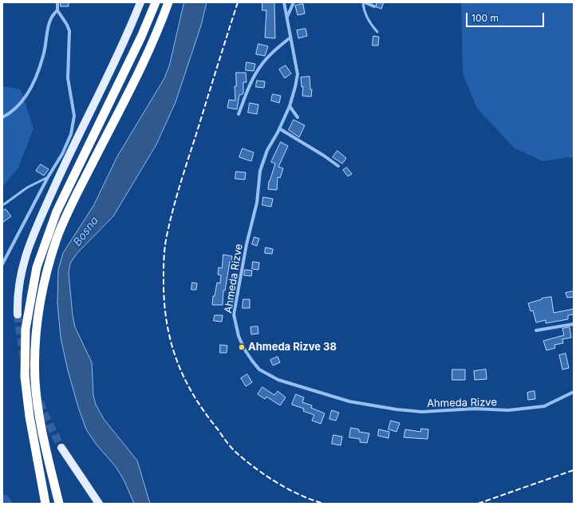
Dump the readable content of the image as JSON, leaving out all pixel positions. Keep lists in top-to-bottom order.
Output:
{
  "streets": {
    "street": ["Ahmeda Rizve"]
  },
  "water": ["Bosna"],
  "places": ["Ahmeda Rizve 38"],
  "scale_bar": "100 m"
}
